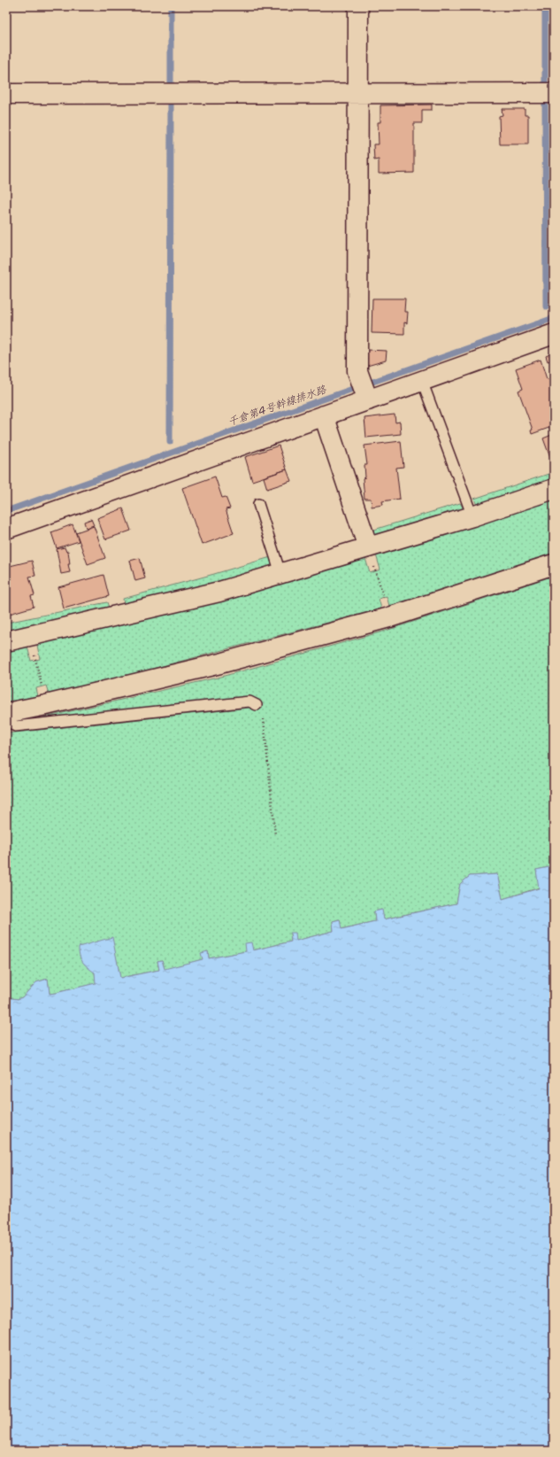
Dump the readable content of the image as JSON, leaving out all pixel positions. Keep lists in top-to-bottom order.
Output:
{
  "water": ["千倉第4号幹線排水路"]
}
